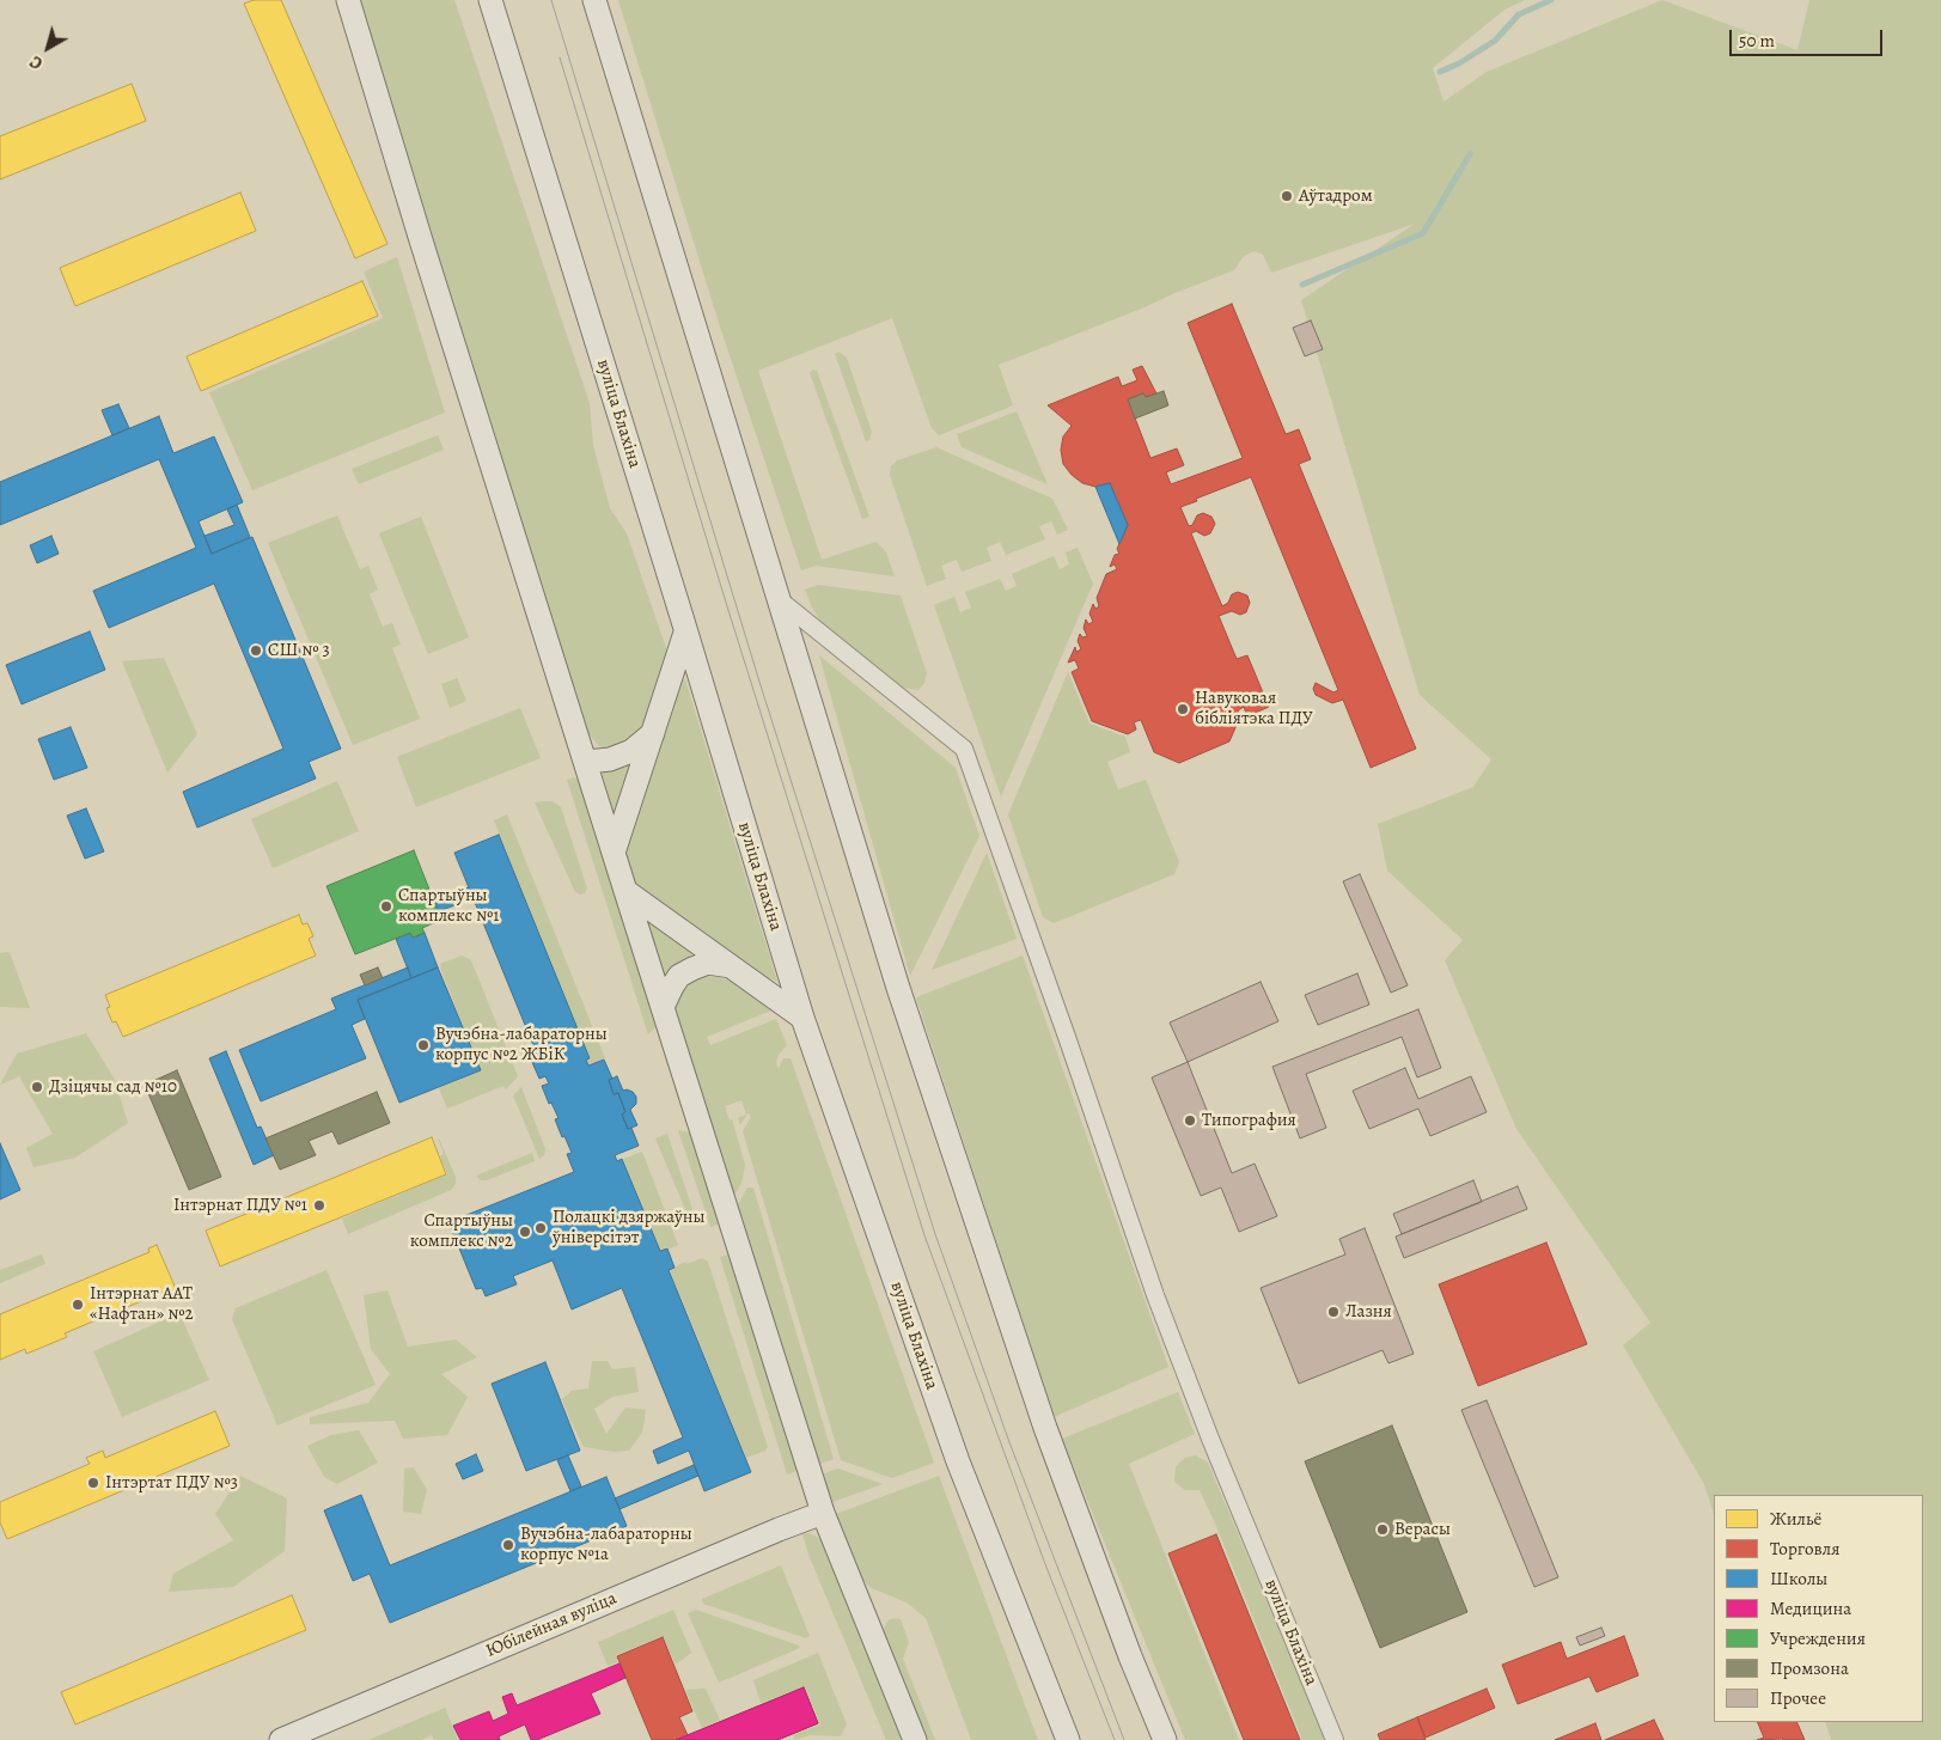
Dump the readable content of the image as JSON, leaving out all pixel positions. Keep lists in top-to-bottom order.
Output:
{
  "streets": {
    "main road": ["вуліца Блахіна", "Юбілейная вуліца"]
  },
  "places": [
    "Аўтадром",
    "СШ № 3",
    "Навуковая бібліятэка ПДУ",
    "Спартыўны комплекс №1",
    "Вучэбна-лабараторны корпус №2 ЖБіК",
    "Дзіцячы сад №10",
    "Типография",
    "Інтэрнат ПДУ №1",
    "Полацкі дзяржаўны ўніверсітэт",
    "Спартыўны комплекс №2",
    "Інтэрнат ААТ «Нафтан» №2",
    "Лазня",
    "Інтэртат ПДУ №3",
    "Верасы",
    "Вучэбна-лабараторны корпус №1а"
  ],
  "legend": [
    "Жильё",
    "Торговля",
    "Школы",
    "Медицина",
    "Учреждения",
    "Промзона",
    "Прочее"
  ],
  "scale_bar": "50 m",
  "north": "bottom left"
}
